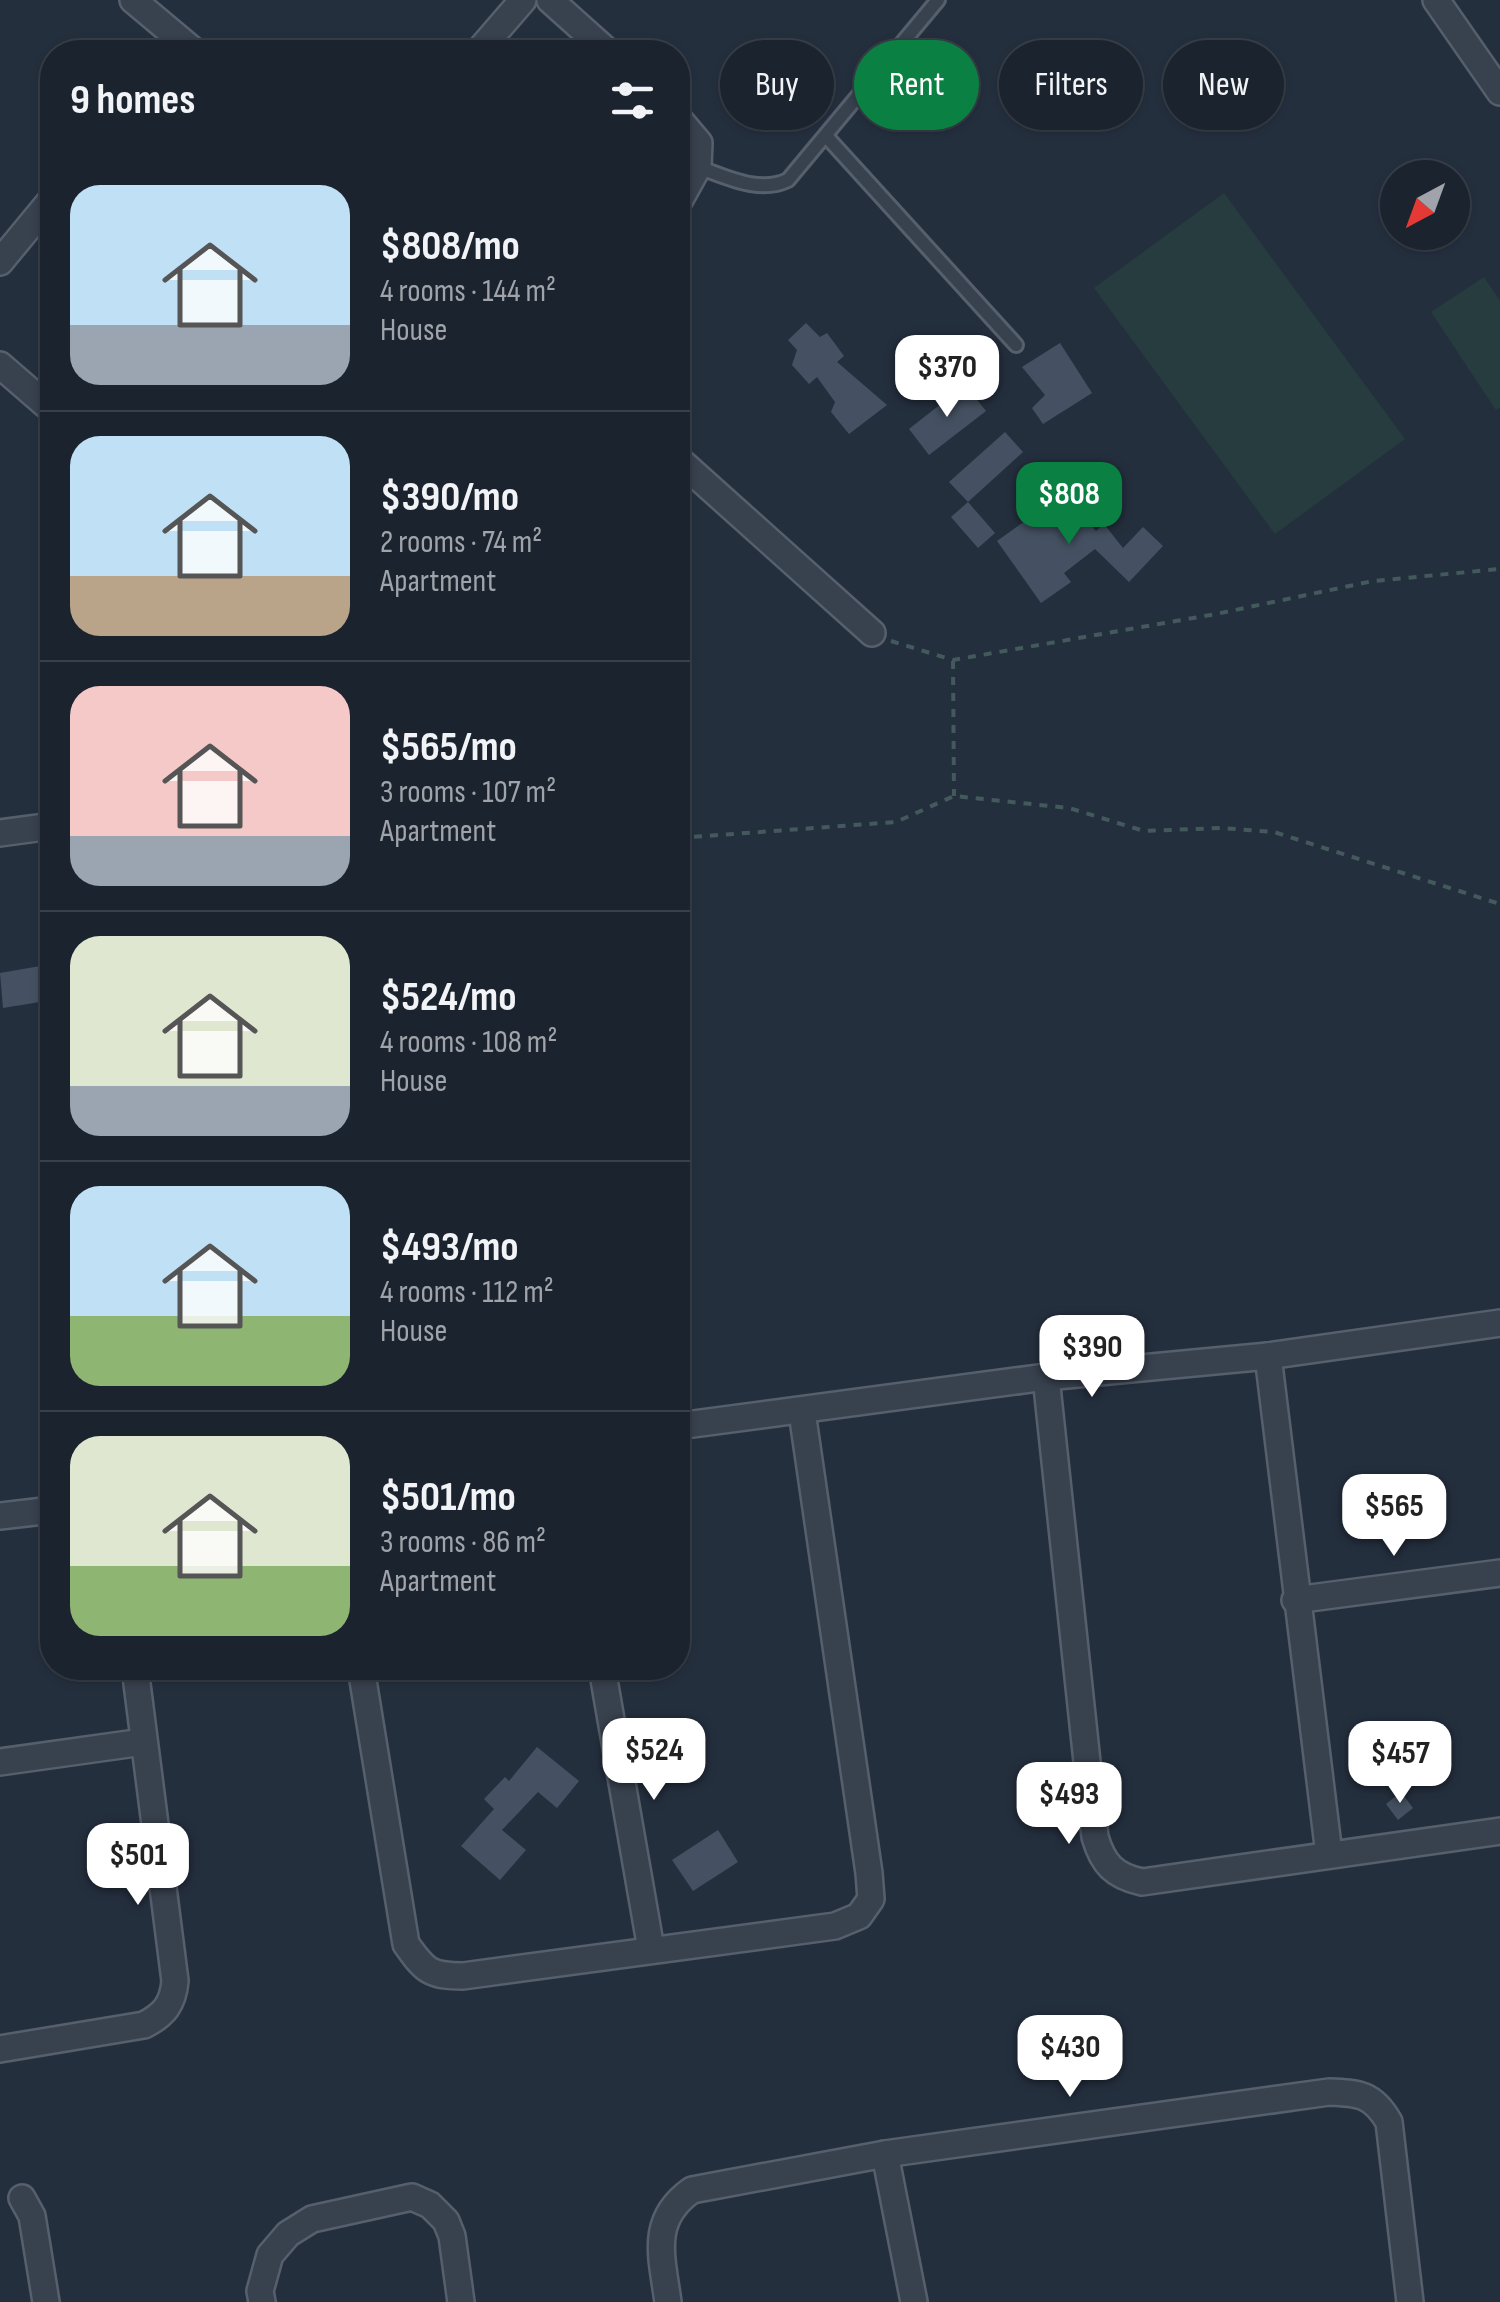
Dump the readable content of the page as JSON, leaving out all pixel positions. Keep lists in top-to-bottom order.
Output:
{
  "north": "bottom left",
  "page": {
    "chip": [
      "Buy",
      "Rent",
      "Filters",
      "New"
    ],
    "heading": "9 homes",
    "list": [
      {
        "name": "$808/mo",
        "note": "4 rooms · 144 m² · House"
      },
      {
        "name": "$390/mo",
        "note": "2 rooms · 74 m² · Apartment"
      },
      {
        "name": "$565/mo",
        "note": "3 rooms · 107 m² · Apartment"
      },
      {
        "name": "$524/mo",
        "note": "4 rooms · 108 m² · House"
      },
      {
        "name": "$493/mo",
        "note": "4 rooms · 112 m² · House"
      },
      {
        "name": "$501/mo",
        "note": "3 rooms · 86 m² · Apartment"
      }
    ],
    "price": [
      "$370",
      "$808",
      "$390",
      "$565",
      "$524",
      "$457",
      "$493",
      "$501",
      "$430"
    ]
  }
}
